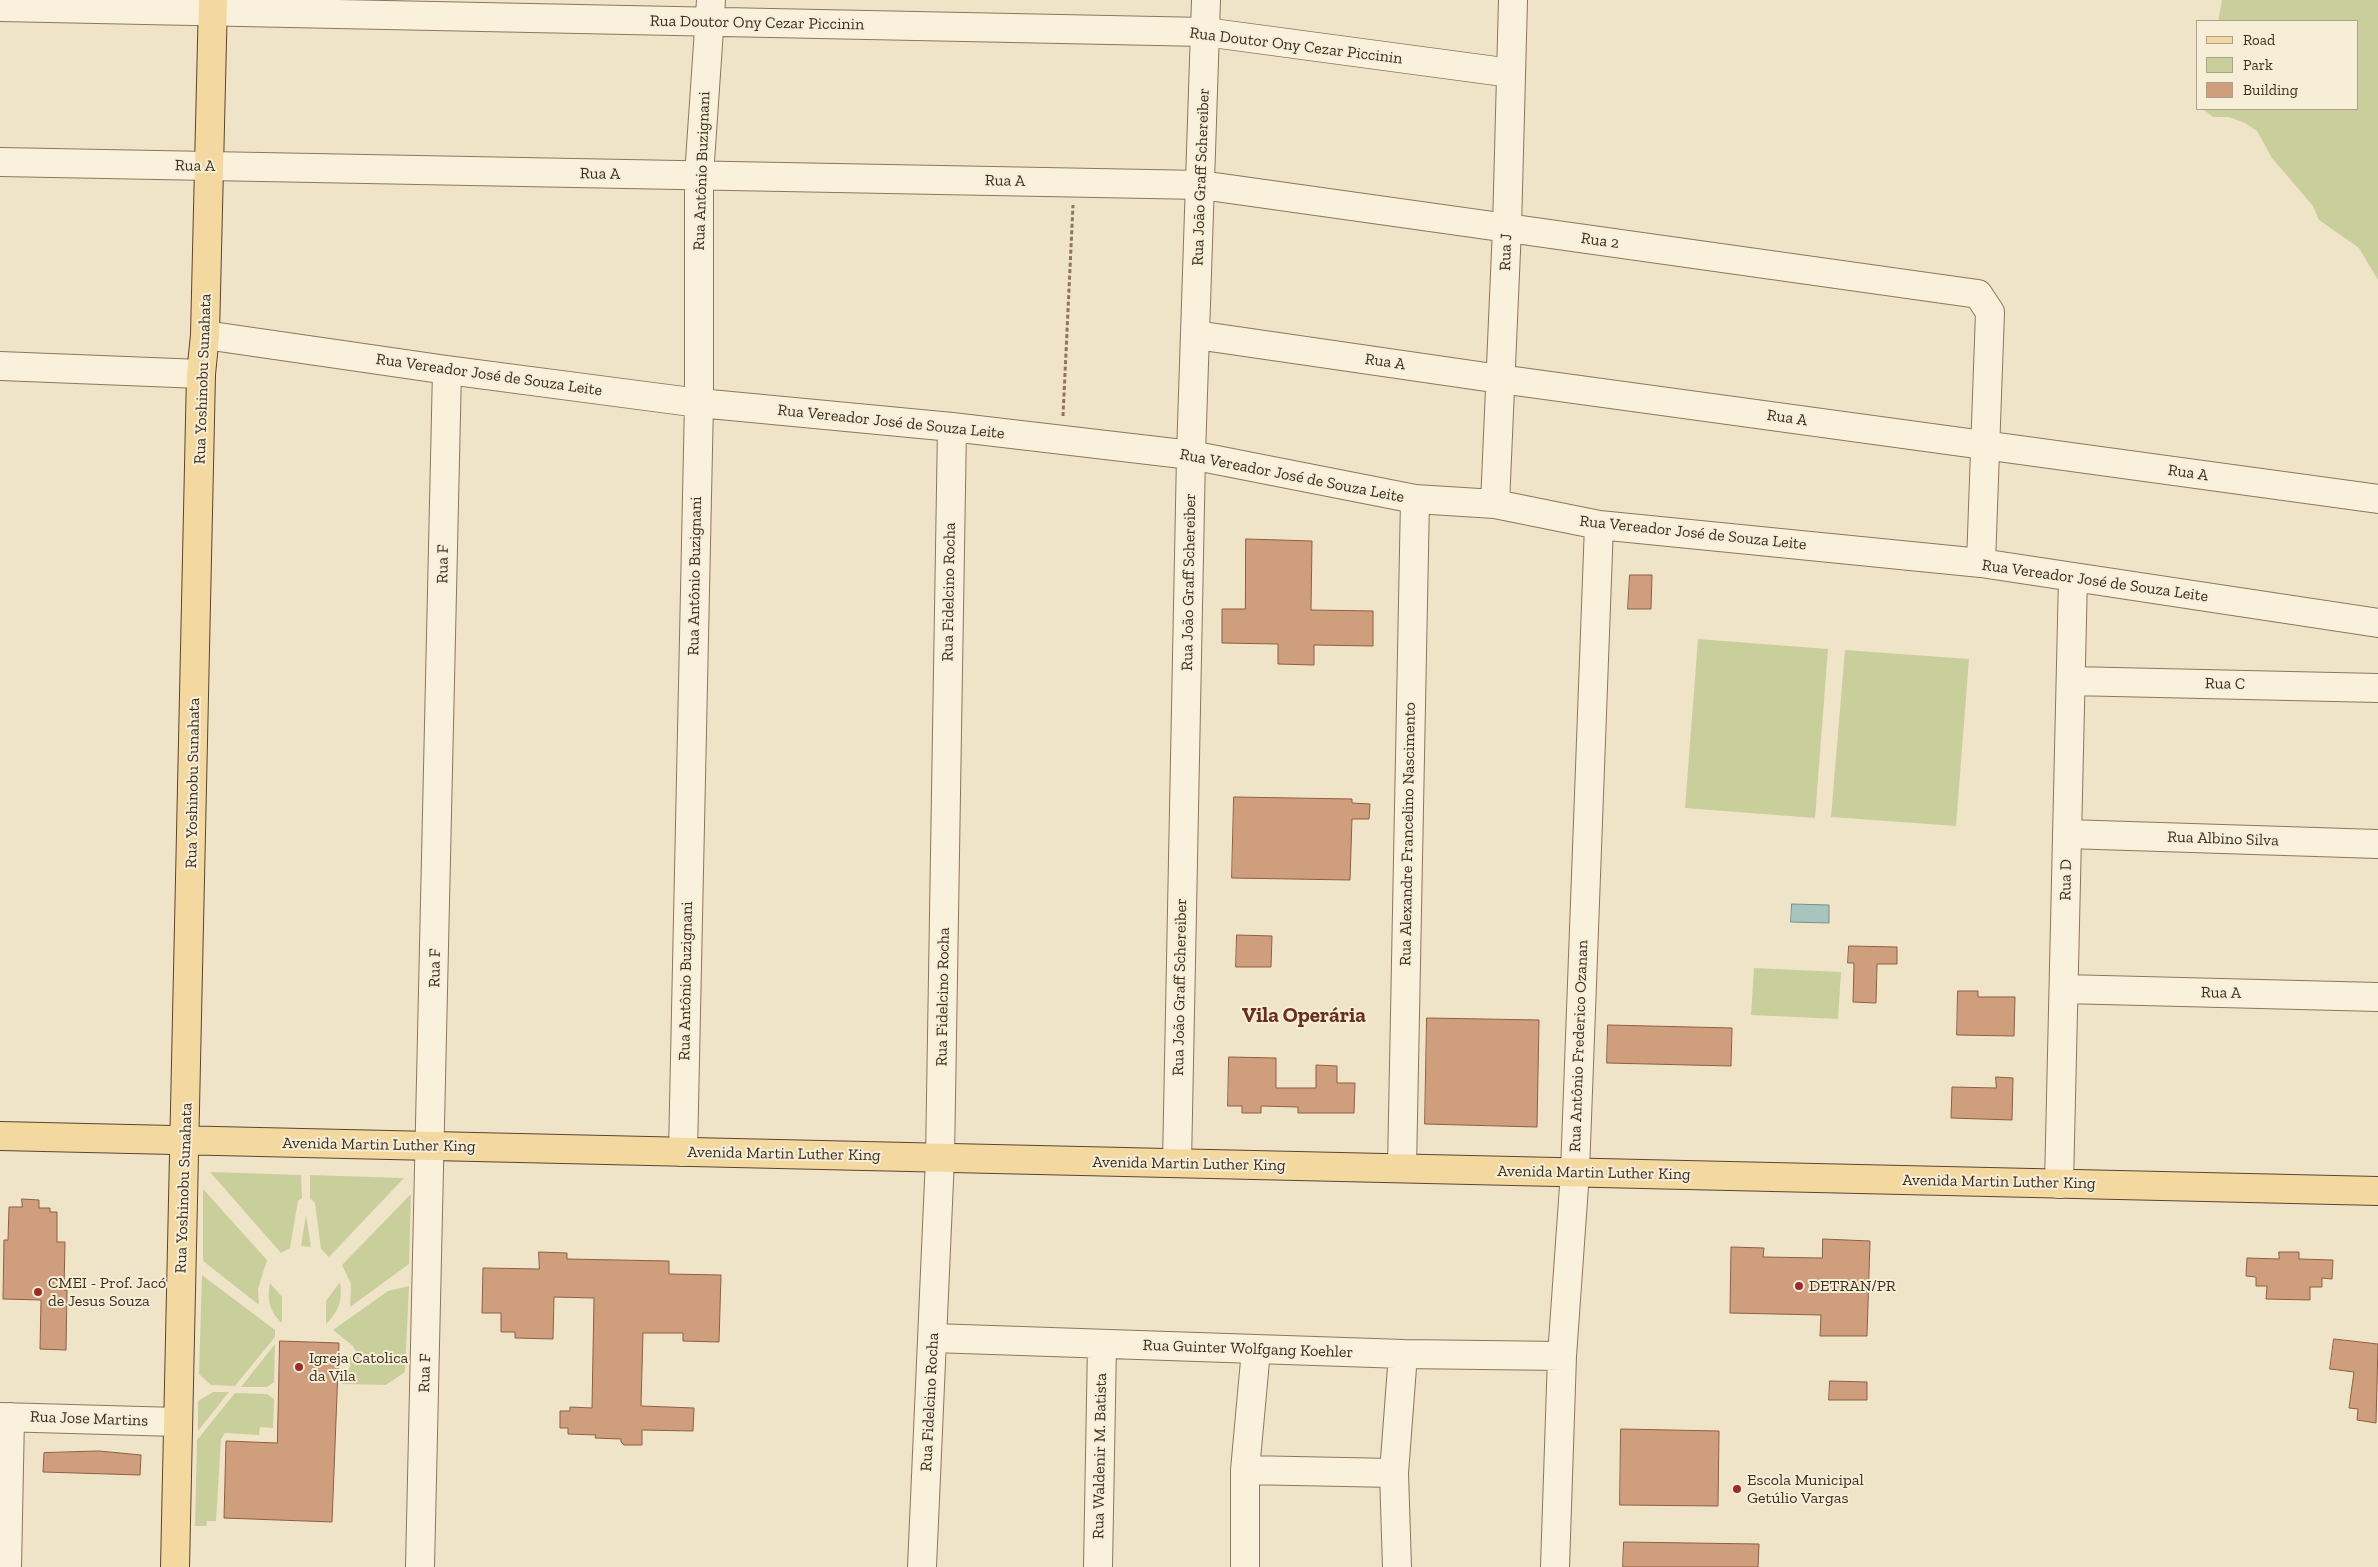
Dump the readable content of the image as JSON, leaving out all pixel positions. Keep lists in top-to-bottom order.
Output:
{
  "streets": {
    "main road": ["Rua Yoshinobu Sunahata", "Avenida Martin Luther King"],
    "street": [
      "Rua Doutor Ony Cezar Piccinin",
      "Rua A",
      "Rua Antônio Buzignani",
      "Rua João Graff Schereiber",
      "Rua 2",
      "Rua J",
      "Rua Vereador José de Souza Leite",
      "Rua F",
      "Rua Fidelcino Rocha",
      "Rua C",
      "Rua Alexandre Francelino Nascimento",
      "Rua Albino Silva",
      "Rua D",
      "Rua Antônio Frederico Ozanan",
      "Rua Guinter Wolfgang Koehler",
      "Rua Jose Martins",
      "Rua Waldenir M. Batista"
    ]
  },
  "crossings": [
    ["Rua Doutor Ony Cezar Piccinin", "Rua Antônio Buzignani"],
    ["Rua Doutor Ony Cezar Piccinin", "Rua João Graff Schereiber"],
    ["Rua Doutor Ony Cezar Piccinin", "Rua J"],
    ["Rua Doutor Ony Cezar Piccinin", "Rua Yoshinobu Sunahata"],
    ["Rua A", "Rua Antônio Buzignani"],
    ["Rua A", "Rua João Graff Schereiber"],
    ["Rua A", "Rua 2"],
    ["Rua A", "Rua J"],
    ["Rua A", "Rua Yoshinobu Sunahata"],
    ["Rua A", "Rua D"],
    ["Rua Antônio Buzignani", "Rua Vereador José de Souza Leite"],
    ["Rua Antônio Buzignani", "Avenida Martin Luther King"],
    ["Rua João Graff Schereiber", "Rua 2"],
    ["Rua João Graff Schereiber", "Rua Vereador José de Souza Leite"],
    ["Rua João Graff Schereiber", "Avenida Martin Luther King"],
    ["Rua 2", "Rua J"],
    ["Rua J", "Rua Vereador José de Souza Leite"],
    ["Rua Vereador José de Souza Leite", "Rua Yoshinobu Sunahata"],
    ["Rua Vereador José de Souza Leite", "Rua F"],
    ["Rua Vereador José de Souza Leite", "Rua Fidelcino Rocha"],
    ["Rua Vereador José de Souza Leite", "Rua Alexandre Francelino Nascimento"],
    ["Rua Vereador José de Souza Leite", "Rua D"],
    ["Rua Vereador José de Souza Leite", "Rua Antônio Frederico Ozanan"],
    ["Rua Yoshinobu Sunahata", "Avenida Martin Luther King"],
    ["Rua Yoshinobu Sunahata", "Rua Jose Martins"],
    ["Rua F", "Avenida Martin Luther King"],
    ["Rua Fidelcino Rocha", "Avenida Martin Luther King"],
    ["Rua Fidelcino Rocha", "Rua Guinter Wolfgang Koehler"],
    ["Rua C", "Rua D"],
    ["Rua Alexandre Francelino Nascimento", "Avenida Martin Luther King"],
    ["Rua Albino Silva", "Rua D"],
    ["Rua D", "Avenida Martin Luther King"],
    ["Rua Antônio Frederico Ozanan", "Avenida Martin Luther King"],
    ["Rua Antônio Frederico Ozanan", "Rua Guinter Wolfgang Koehler"],
    ["Rua Guinter Wolfgang Koehler", "Rua Waldenir M. Batista"]
  ],
  "districts": ["Vila Operária"],
  "places": [
    "DETRAN/PR",
    "CMEI - Prof. Jacó de Jesus Souza",
    "Igreja Catolica da Vila",
    "Escola Municipal Getúlio Vargas"
  ],
  "legend": ["Road", "Park", "Building"]
}
